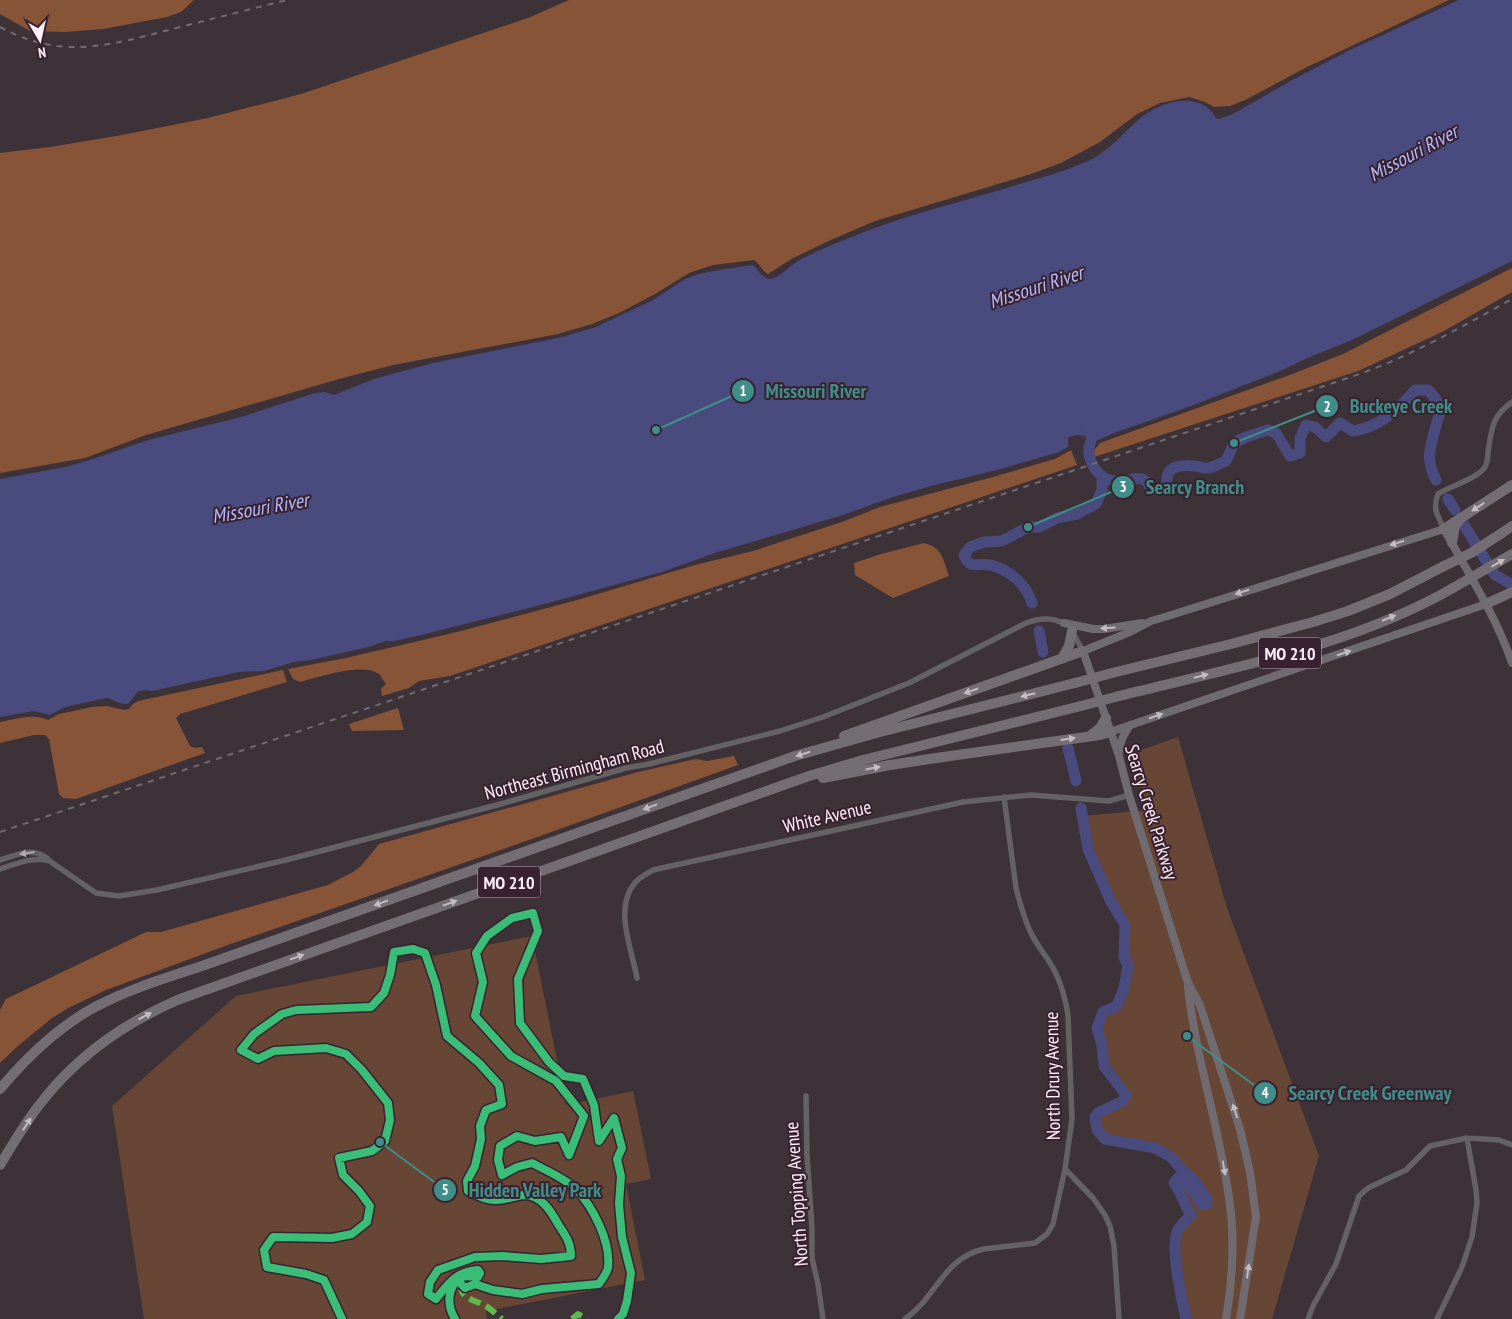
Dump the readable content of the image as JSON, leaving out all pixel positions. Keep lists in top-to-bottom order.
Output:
{
  "streets": {
    "highway": ["MO 210"],
    "main road": ["Searcy Creek Parkway"],
    "street": [
      "Northeast Birmingham Road",
      "White Avenue",
      "North Drury Avenue",
      "North Topping Avenue"
    ]
  },
  "crossings": [
    ["Searcy Creek Parkway", "White Avenue"],
    ["White Avenue", "North Drury Avenue"]
  ],
  "water": ["Missouri River"],
  "places": [
    "Missouri River",
    "Buckeye Creek",
    "Searcy Branch",
    "Searcy Creek Greenway",
    "Hidden Valley Park"
  ],
  "north": "bottom"
}
